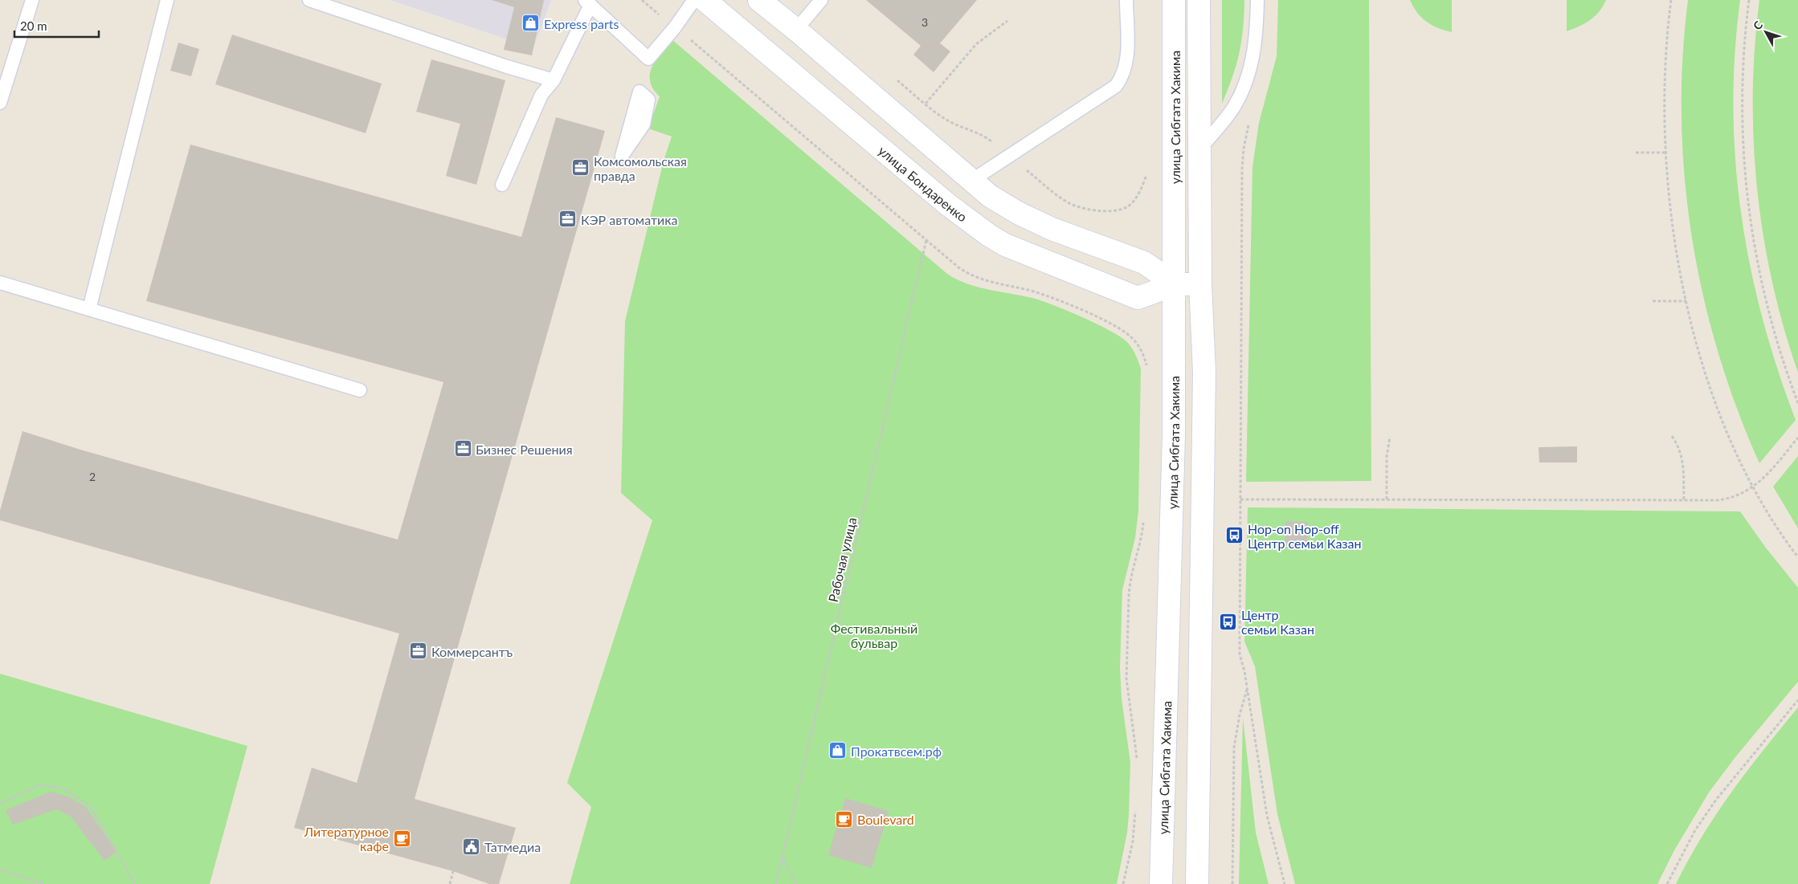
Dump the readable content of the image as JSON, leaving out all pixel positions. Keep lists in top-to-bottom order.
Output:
{
  "streets": {
    "main road": ["улица Сибгата Хакима", "улица Бондаренко"],
    "path": ["Рабочая улица"]
  },
  "crossings": [
    ["улица Сибгата Хакима", "улица Бондаренко"]
  ],
  "parks": ["Фестивальный бульвар"],
  "places": {
    "shop": ["Express parts", "Прокатвсем.рф"],
    "office": [
      "Комсомольская правда",
      "КЭР автоматика",
      "Бизнес Решения",
      "Коммерсантъ"
    ],
    "bus stop": ["Hop-on Hop-off Центр семьи Казан", "Центр семьи Казан"],
    "cafe": ["Boulevard", "Литературное кафе"],
    "public building": ["Татмедиа"]
  },
  "house_numbers": ["3", "2"],
  "scale_bar": "20 m",
  "north": "top left"
}
